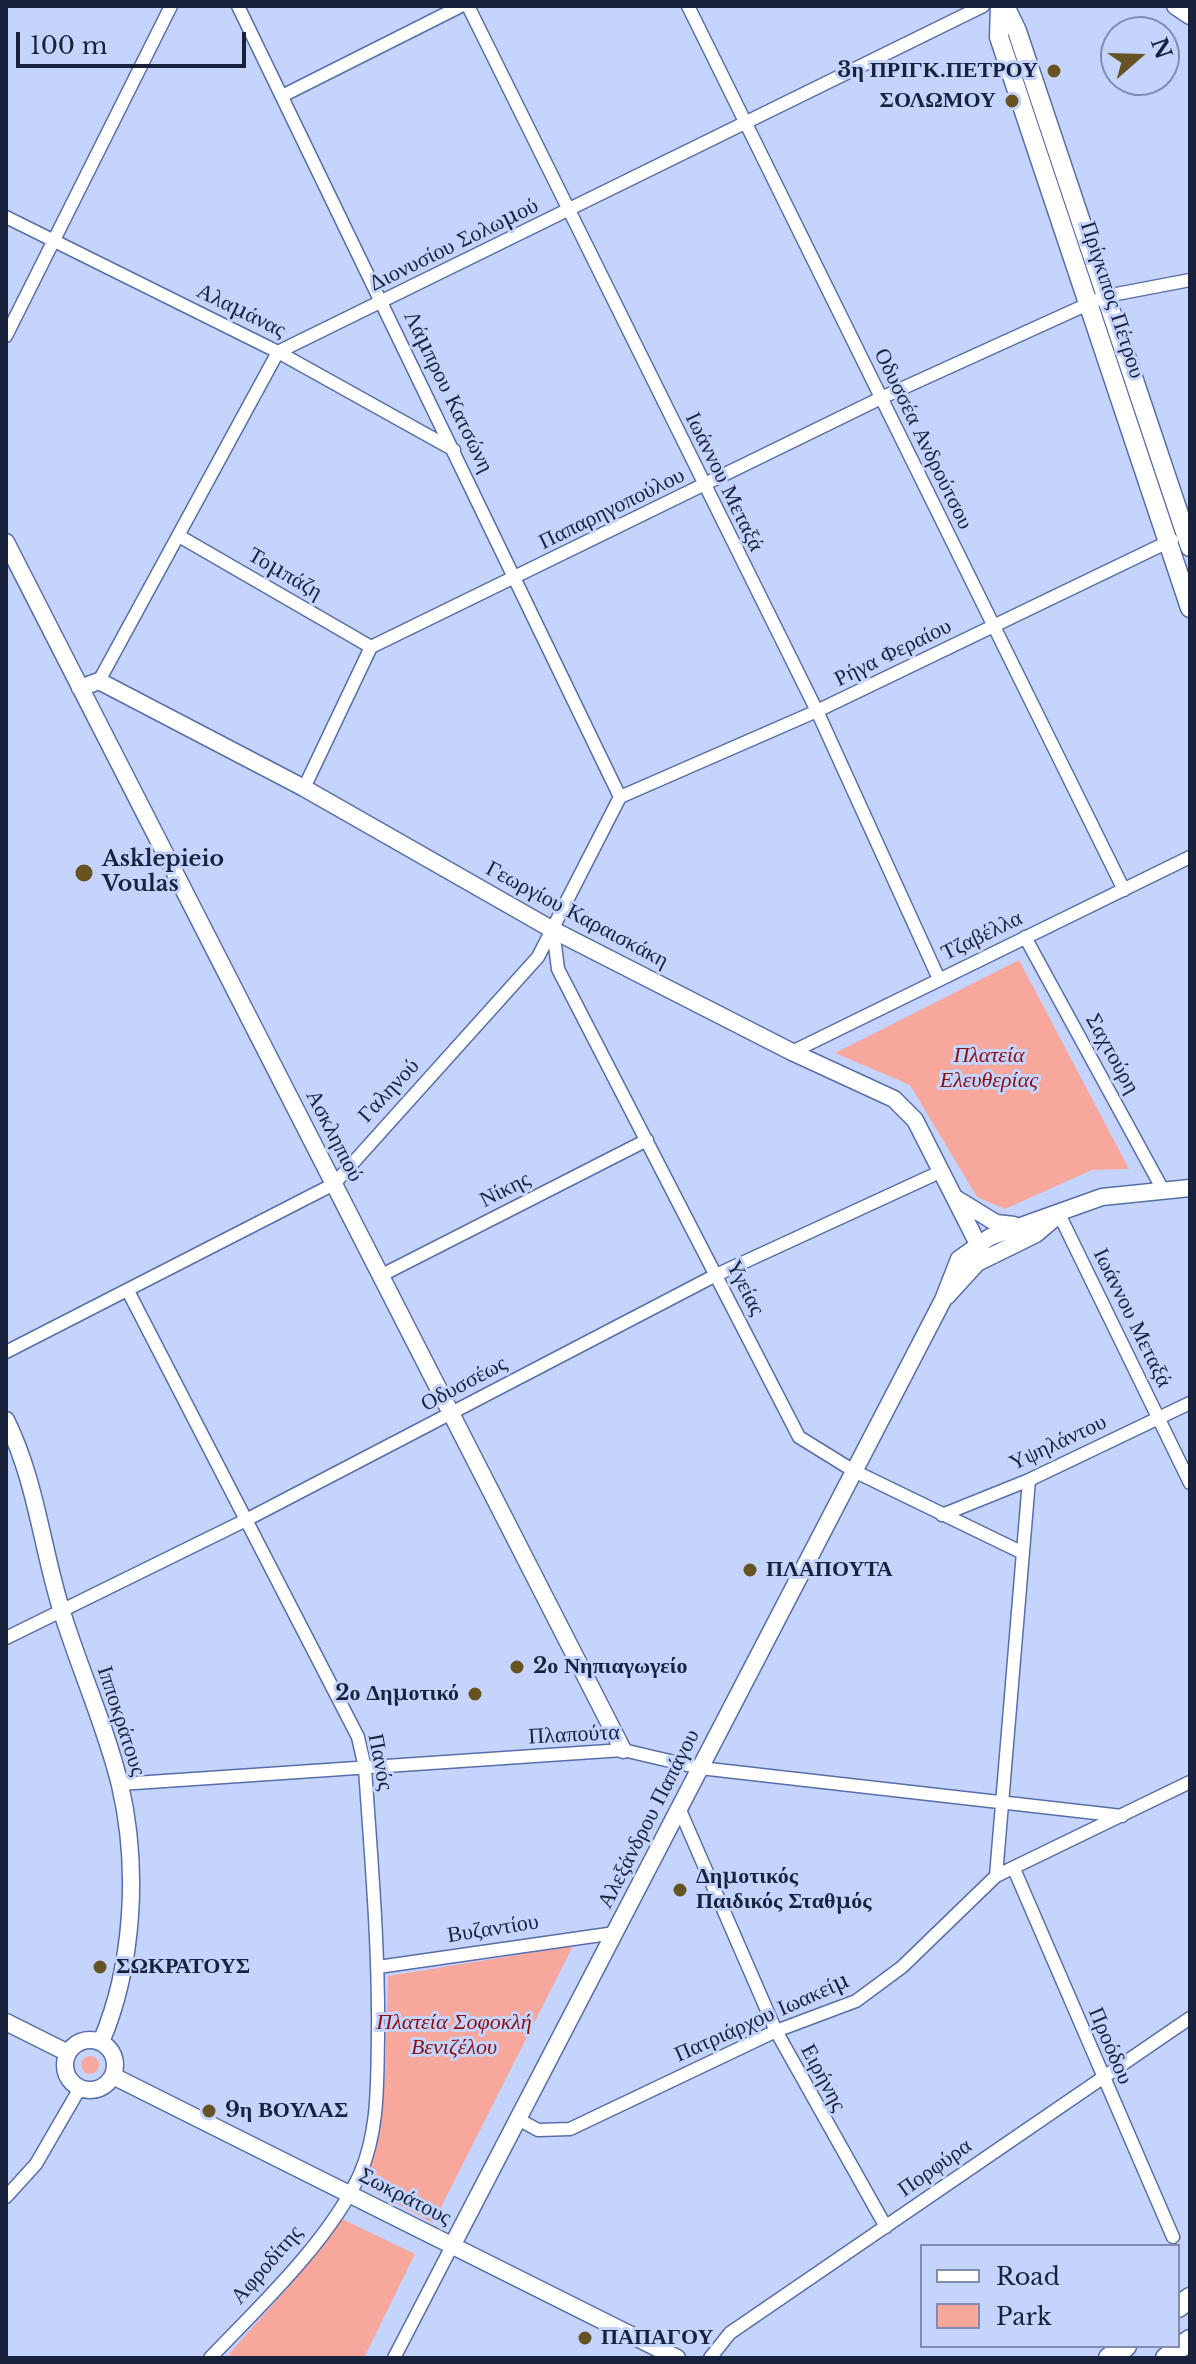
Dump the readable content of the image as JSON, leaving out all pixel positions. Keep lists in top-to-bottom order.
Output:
{
  "streets": {
    "main road": ["Πρίγκιπος Πέτρου"],
    "street": [
      "Διονυσίου Σολωμού",
      "Αλαμάνας",
      "Λάμπρου Κατσώνη",
      "Οδυσσέα Ανδρούτσου",
      "Ιωάννου Μεταξά",
      "Παπαρηγοπούλου",
      "Τομπάζη",
      "Ρήγα Φεραίου",
      "Γεωργίου Καραισκάκη",
      "Τζαβέλλα",
      "Σαχτούρη",
      "Γαληνού",
      "Ασκληπιού",
      "Νίκης",
      "Υγείας",
      "Οδυσσέως",
      "Υψηλάντου",
      "Ιπποκράτους",
      "Πλαπούτα",
      "Πανός",
      "Αλεξάνδρου Παπάγου",
      "Βυζαντίου",
      "Πατριάρχου Ιωακείμ",
      "Προόδου",
      "Ειρήνης",
      "Πορφύρα",
      "Σωκράτους",
      "Αφροδίτης"
    ]
  },
  "crossings": [
    ["Διονυσίου Σολωμού", "Αλαμάνας"],
    ["Διονυσίου Σολωμού", "Λάμπρου Κατσώνη"],
    ["Διονυσίου Σολωμού", "Οδυσσέα Ανδρούτσου"],
    ["Διονυσίου Σολωμού", "Ιωάννου Μεταξά"],
    ["Πρίγκιπος Πέτρου", "Παπαρηγοπούλου"],
    ["Πρίγκιπος Πέτρου", "Ρήγα Φεραίου"],
    ["Αλαμάνας", "Λάμπρου Κατσώνη"],
    ["Λάμπρου Κατσώνη", "Παπαρηγοπούλου"],
    ["Λάμπρου Κατσώνη", "Ρήγα Φεραίου"],
    ["Λάμπρου Κατσώνη", "Γαληνού"],
    ["Οδυσσέα Ανδρούτσου", "Παπαρηγοπούλου"],
    ["Οδυσσέα Ανδρούτσου", "Ρήγα Φεραίου"],
    ["Οδυσσέα Ανδρούτσου", "Τζαβέλλα"],
    ["Ιωάννου Μεταξά", "Παπαρηγοπούλου"],
    ["Ιωάννου Μεταξά", "Ρήγα Φεραίου"],
    ["Ιωάννου Μεταξά", "Τζαβέλλα"],
    ["Ιωάννου Μεταξά", "Υψηλάντου"],
    ["Παπαρηγοπούλου", "Τομπάζη"],
    ["Ρήγα Φεραίου", "Γαληνού"],
    ["Γεωργίου Καραισκάκη", "Τζαβέλλα"],
    ["Γεωργίου Καραισκάκη", "Γαληνού"],
    ["Γεωργίου Καραισκάκη", "Υγείας"],
    ["Γεωργίου Καραισκάκη", "Οδυσσέως"],
    ["Γεωργίου Καραισκάκη", "Αλεξάνδρου Παπάγου"],
    ["Τζαβέλλα", "Σαχτούρη"],
    ["Γαληνού", "Ασκληπιού"],
    ["Γαληνού", "Υγείας"],
    ["Γαληνού", "Πανός"],
    ["Ασκληπιού", "Νίκης"],
    ["Ασκληπιού", "Οδυσσέως"],
    ["Ασκληπιού", "Πλαπούτα"],
    ["Νίκης", "Υγείας"],
    ["Υγείας", "Οδυσσέως"],
    ["Υγείας", "Υψηλάντου"],
    ["Υγείας", "Αλεξάνδρου Παπάγου"],
    ["Οδυσσέως", "Ιπποκράτους"],
    ["Οδυσσέως", "Πανός"],
    ["Ιπποκράτους", "Πλαπούτα"],
    ["Ιπποκράτους", "Σωκράτους"],
    ["Πλαπούτα", "Πανός"],
    ["Πλαπούτα", "Αλεξάνδρου Παπάγου"],
    ["Πλαπούτα", "Πατριάρχου Ιωακείμ"],
    ["Πανός", "Βυζαντίου"],
    ["Πανός", "Σωκράτους"],
    ["Πανός", "Αφροδίτης"],
    ["Αλεξάνδρου Παπάγου", "Βυζαντίου"],
    ["Αλεξάνδρου Παπάγου", "Πατριάρχου Ιωακείμ"],
    ["Αλεξάνδρου Παπάγου", "Ειρήνης"],
    ["Αλεξάνδρου Παπάγου", "Σωκράτους"],
    ["Πατριάρχου Ιωακείμ", "Προόδου"],
    ["Πατριάρχου Ιωακείμ", "Ειρήνης"],
    ["Προόδου", "Πορφύρα"],
    ["Ειρήνης", "Πορφύρα"],
    ["Σωκράτους", "Αφροδίτης"]
  ],
  "parks": ["Πλατεία Ελευθερίας", "Πλατεία Σοφοκλή Βενιζέλου"],
  "places": [
    "3η ΠΡΙΓΚ.ΠΕΤΡΟΥ",
    "ΣΟΛΩΜΟΥ",
    "Asklepieio Voulas",
    "ΠΛΑΠΟΥΤΑ",
    "2ο Νηπιαγωγείο",
    "2ο Δημοτικό",
    "Δημοτικός Παιδικός Σταθμός",
    "ΣΩΚΡΑΤΟΥΣ",
    "9η ΒΟΥΛΑΣ",
    "ΠΑΠΑΓΟΥ"
  ],
  "legend": ["Road", "Park"],
  "scale_bar": "100 m",
  "north": "right"
}
